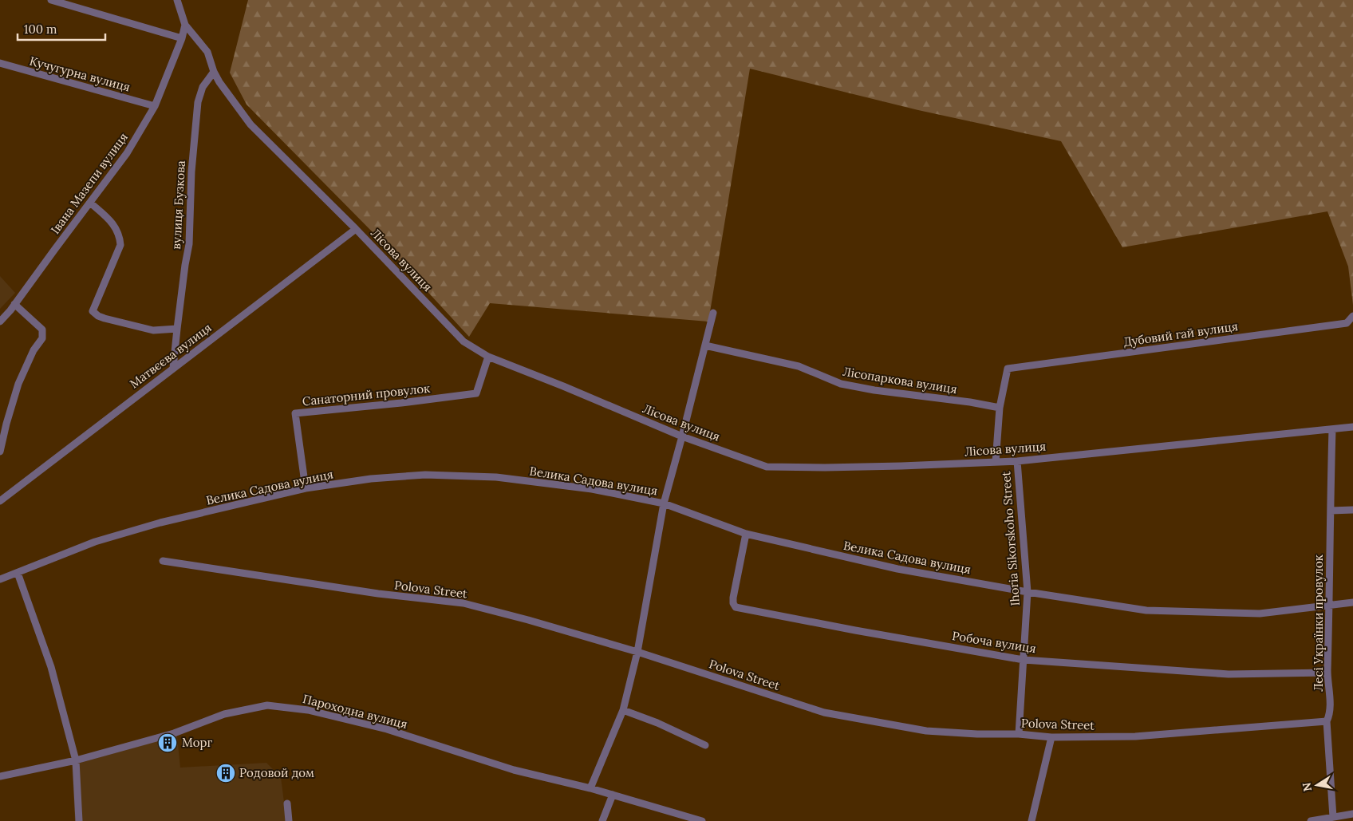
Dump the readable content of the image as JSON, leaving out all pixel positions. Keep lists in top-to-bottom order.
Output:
{
  "streets": {
    "street": [
      "Кучугурна вулиця",
      "Івана Мазепи вулиця",
      "вулиця Бузкова",
      "Лісова вулиця",
      "Дубовий гай вулиця",
      "Матвєєва вулиця",
      "Лісопаркова вулиця",
      "Санаторний провулок",
      "Велика Садова вулиця",
      "Ihoria Sikorskoho Street",
      "Polova Street",
      "Лесі Українки провулок",
      "Робоча вулиця",
      "Пароходна вулиця"
    ]
  },
  "crossings": [
    ["Кучугурна вулиця", "Івана Мазепи вулиця"],
    ["Івана Мазепи вулиця", "Лісова вулиця"],
    ["вулиця Бузкова", "Лісова вулиця"],
    ["вулиця Бузкова", "Матвєєва вулиця"],
    ["Лісова вулиця", "Матвєєва вулиця"],
    ["Лісова вулиця", "Санаторний провулок"],
    ["Лісова вулиця", "Ihoria Sikorskoho Street"],
    ["Лісова вулиця", "Лесі Українки провулок"],
    ["Дубовий гай вулиця", "Лісопаркова вулиця"],
    ["Санаторний провулок", "Велика Садова вулиця"],
    ["Велика Садова вулиця", "Ihoria Sikorskoho Street"],
    ["Велика Садова вулиця", "Лесі Українки провулок"],
    ["Велика Садова вулиця", "Робоча вулиця"],
    ["Ihoria Sikorskoho Street", "Polova Street"],
    ["Ihoria Sikorskoho Street", "Робоча вулиця"],
    ["Polova Street", "Лесі Українки провулок"],
    ["Лесі Українки провулок", "Робоча вулиця"]
  ],
  "places": {
    "building": ["Морг", "Родовой дом"]
  },
  "scale_bar": "100 m",
  "north": "left"
}
